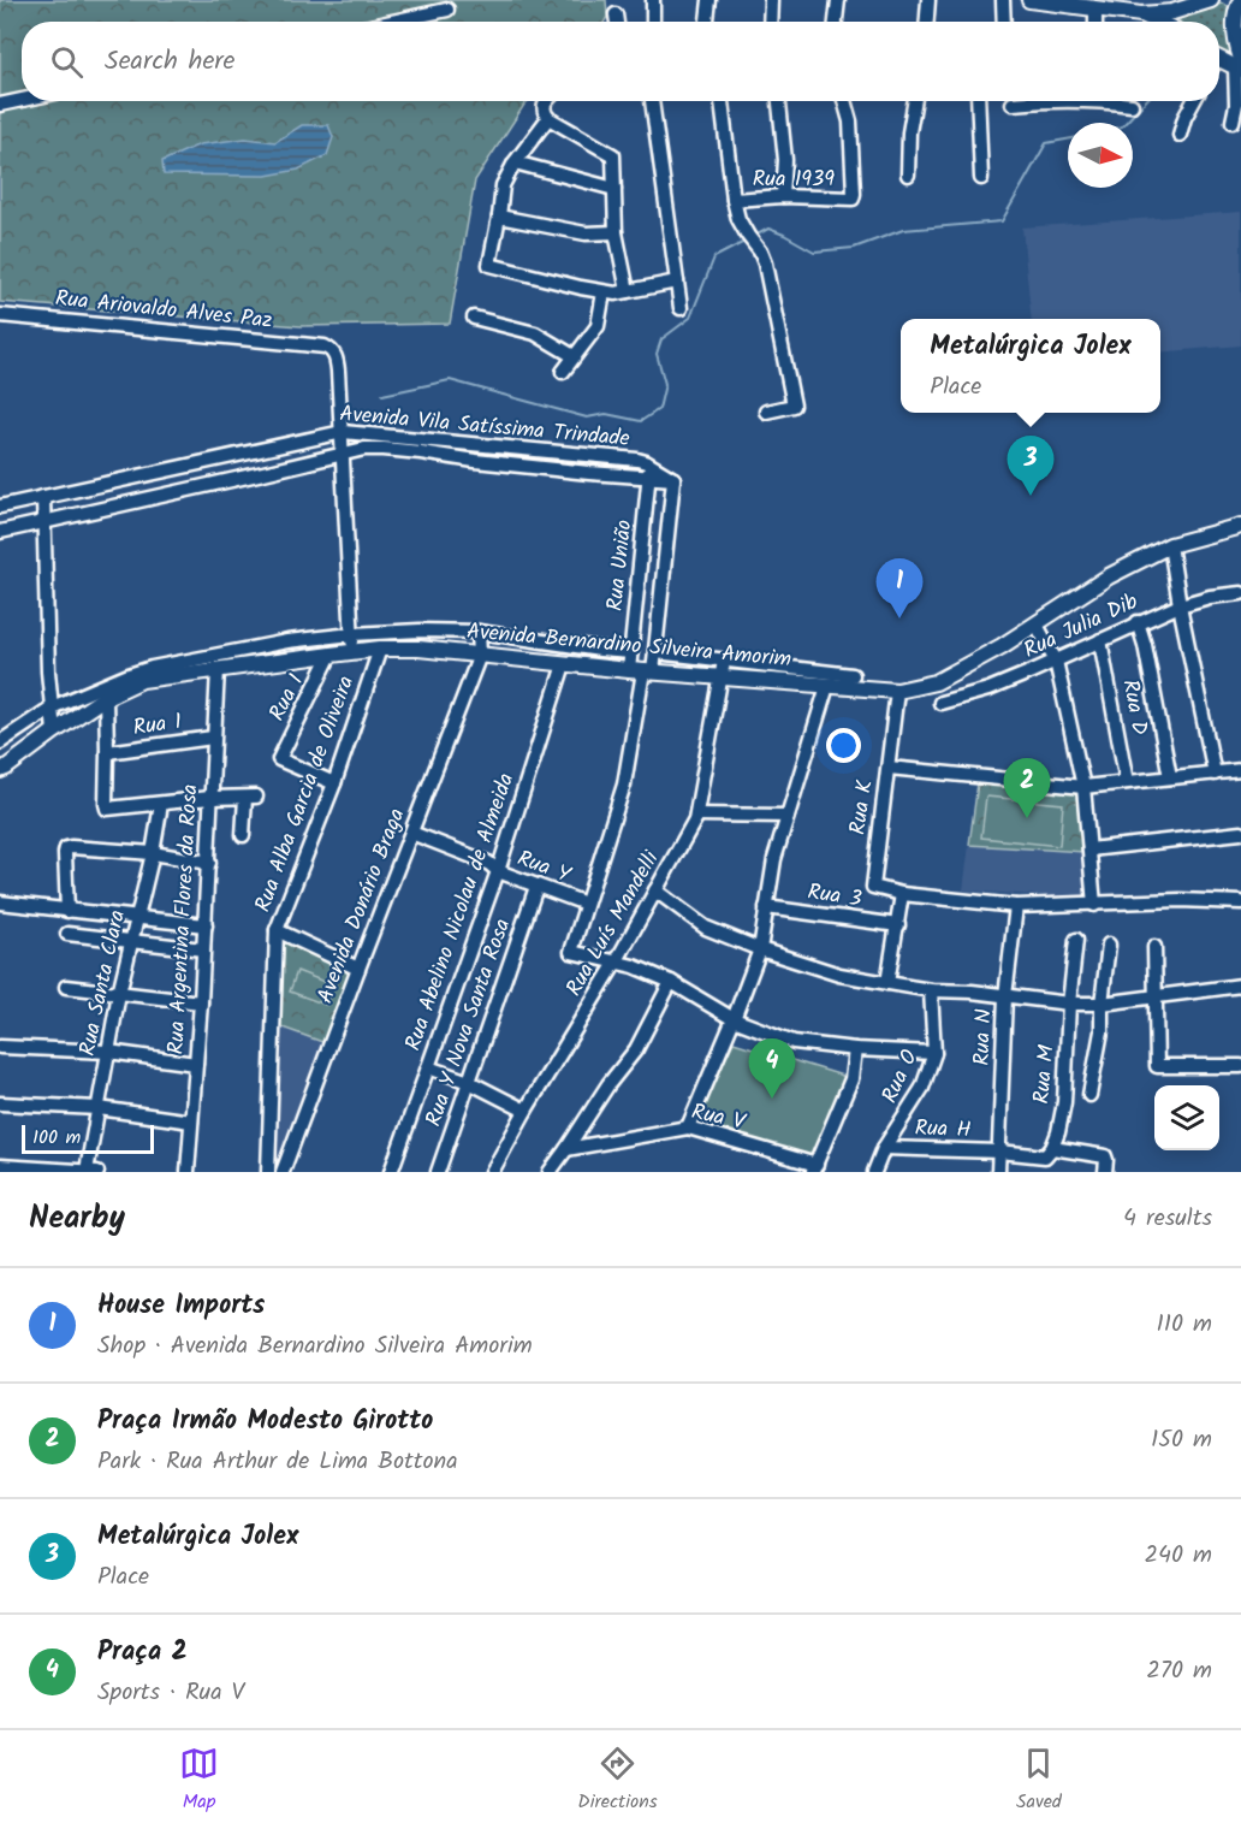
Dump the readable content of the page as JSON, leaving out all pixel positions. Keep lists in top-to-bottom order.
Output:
{
  "streets": {
    "main road": ["Avenida Bernardino Silveira Amorim"],
    "street": [
      "Rua 1939",
      "Rua Ariovaldo Alves Paz",
      "Avenida Vila Satíssima Trindade",
      "Rua União",
      "Rua Julia Dib",
      "Rua I",
      "Rua D",
      "Rua 1",
      "Rua Alba Garcia de Oliveira",
      "Rua K",
      "Rua Y",
      "Rua 3",
      "Avenida Donário Braga",
      "Rua Abelino Nicolau de Almeida",
      "Rua Argentina Flores da Rosa",
      "Rua Luís Mandelli",
      "Rua Santa Clara",
      "Rua Y Nova Santa Rosa",
      "Rua N",
      "Rua M",
      "Rua O",
      "Rua V",
      "Rua H"
    ]
  },
  "crossings": [
    ["Rua Ariovaldo Alves Paz", "Avenida Vila Satíssima Trindade"],
    ["Avenida Vila Satíssima Trindade", "Rua União"],
    ["Rua União", "Avenida Bernardino Silveira Amorim"],
    ["Rua Julia Dib", "Rua D"],
    ["Avenida Bernardino Silveira Amorim", "Rua I"],
    ["Avenida Bernardino Silveira Amorim", "Rua Alba Garcia de Oliveira"],
    ["Avenida Bernardino Silveira Amorim", "Rua K"],
    ["Avenida Bernardino Silveira Amorim", "Avenida Donário Braga"],
    ["Avenida Bernardino Silveira Amorim", "Rua Abelino Nicolau de Almeida"],
    ["Avenida Bernardino Silveira Amorim", "Rua Argentina Flores da Rosa"],
    ["Avenida Bernardino Silveira Amorim", "Rua Luís Mandelli"],
    ["Rua I", "Rua Alba Garcia de Oliveira"],
    ["Rua 1", "Rua Argentina Flores da Rosa"],
    ["Rua Y", "Avenida Donário Braga"],
    ["Rua Y", "Rua Abelino Nicolau de Almeida"],
    ["Rua Y", "Rua Y Nova Santa Rosa"],
    ["Rua N", "Rua H"],
    ["Rua O", "Rua H"]
  ],
  "scale_bar": "100 m",
  "north": "right",
  "page": {
    "search": "Search here",
    "popup": ["Metalúrgica Jolex", "Place"],
    "pins": [
      "3",
      "1",
      "2",
      "4"
    ],
    "scale": "100 m",
    "heading": ["Nearby", "4 results"],
    "list": [
      {
        "mark": "1",
        "name": "House Imports",
        "note": "Shop · Avenida Bernardino Silveira Amorim",
        "value": "110 m"
      },
      {
        "mark": "2",
        "name": "Praça Irmão Modesto Girotto",
        "note": "Park · Rua Arthur de Lima Bottona",
        "value": "150 m"
      },
      {
        "mark": "3",
        "name": "Metalúrgica Jolex",
        "note": "Place",
        "value": "240 m"
      },
      {
        "mark": "4",
        "name": "Praça 2",
        "note": "Sports · Rua V",
        "value": "270 m"
      }
    ],
    "nav": ["Map", "Directions", "Saved"]
  }
}
